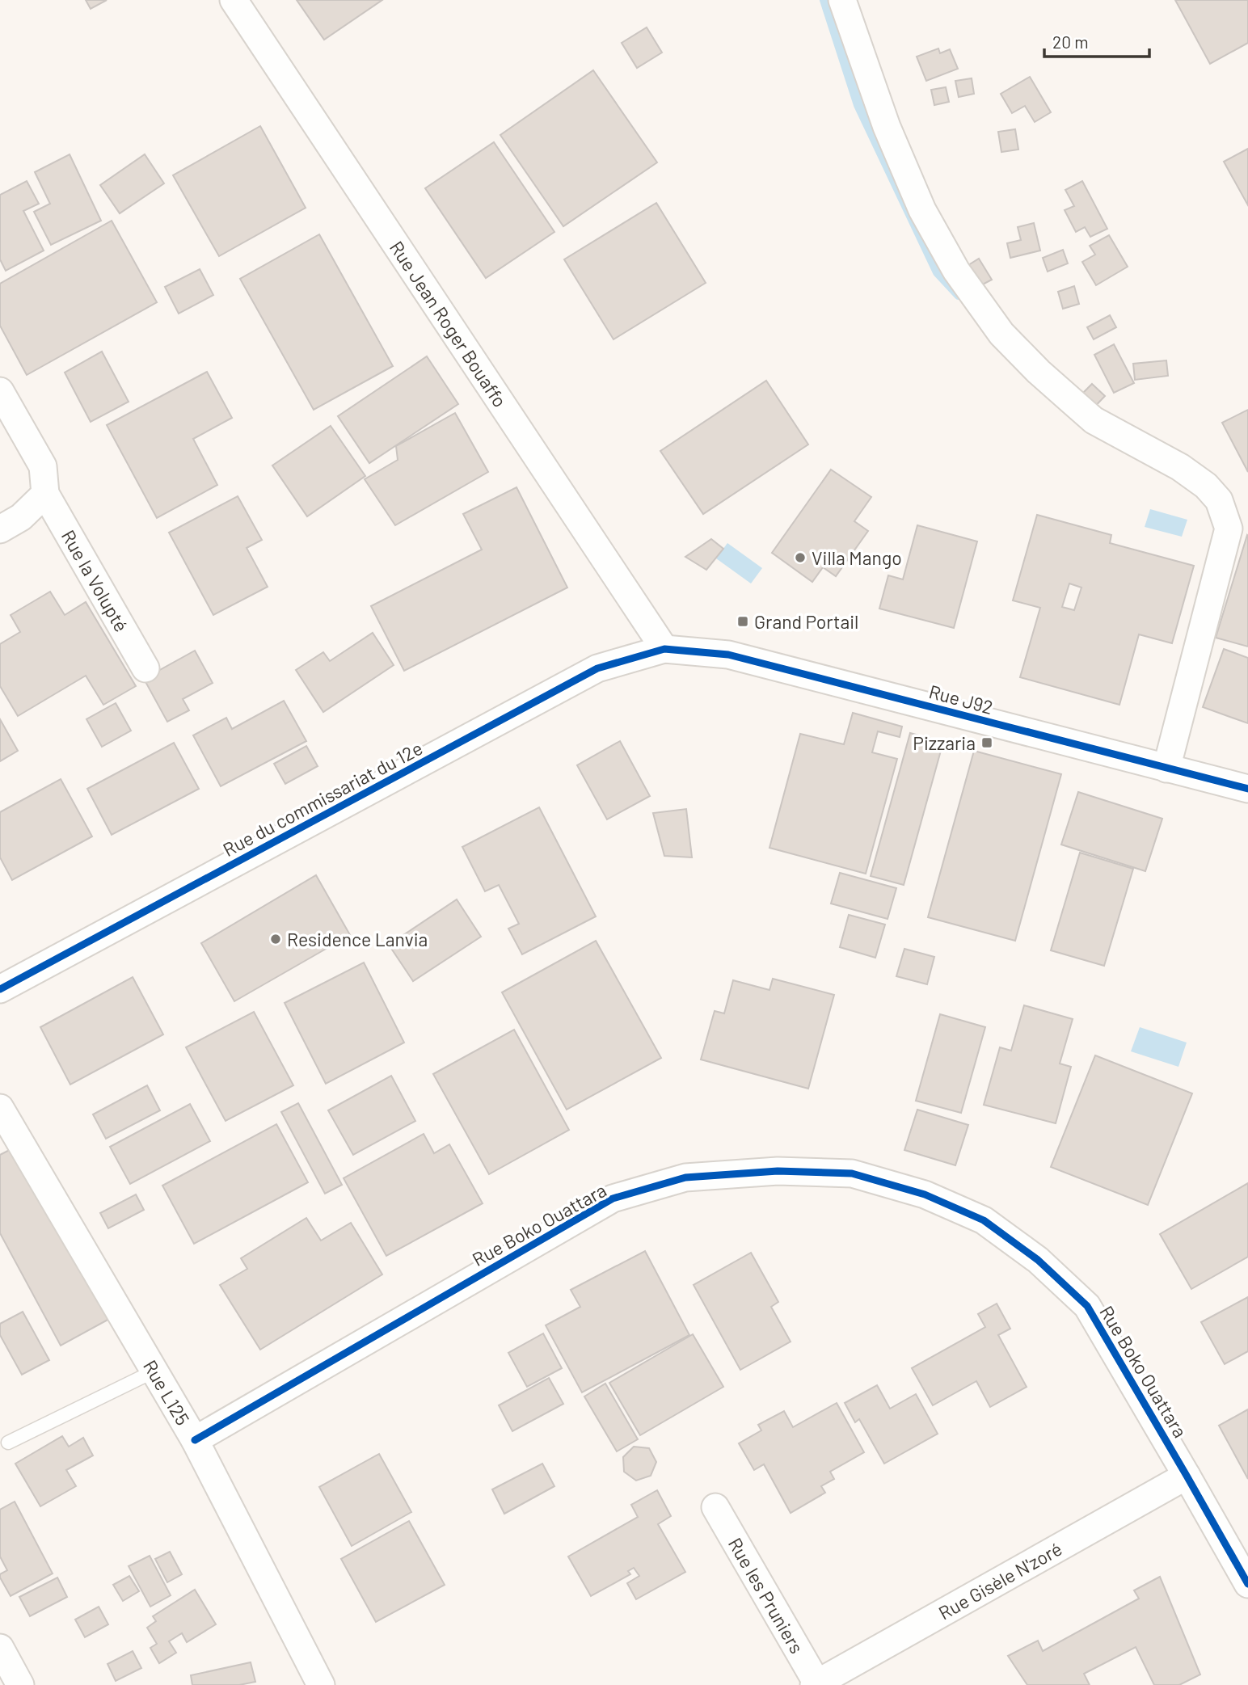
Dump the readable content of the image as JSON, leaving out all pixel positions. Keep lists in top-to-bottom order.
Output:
{
  "streets": {
    "street": [
      "Rue Jean Roger Bouaffo",
      "Rue la Volupté",
      "Rue J92",
      "Rue du commissariat du 12e",
      "Rue Boko Ouattara",
      "Rue L125",
      "Rue Gisèle N'zoré",
      "Rue les Pruniers"
    ]
  },
  "crossings": [
    ["Rue Jean Roger Bouaffo", "Rue J92"],
    ["Rue Jean Roger Bouaffo", "Rue du commissariat du 12e"],
    ["Rue J92", "Rue du commissariat du 12e"],
    ["Rue Boko Ouattara", "Rue L125"],
    ["Rue Boko Ouattara", "Rue Gisèle N'zoré"],
    ["Rue Gisèle N'zoré", "Rue les Pruniers"]
  ],
  "places": {
    "other": ["Villa Mango", "Residence Lanvia"],
    "transit": ["Grand Portail", "Pizzaria"]
  },
  "scale_bar": "20 m"
}
